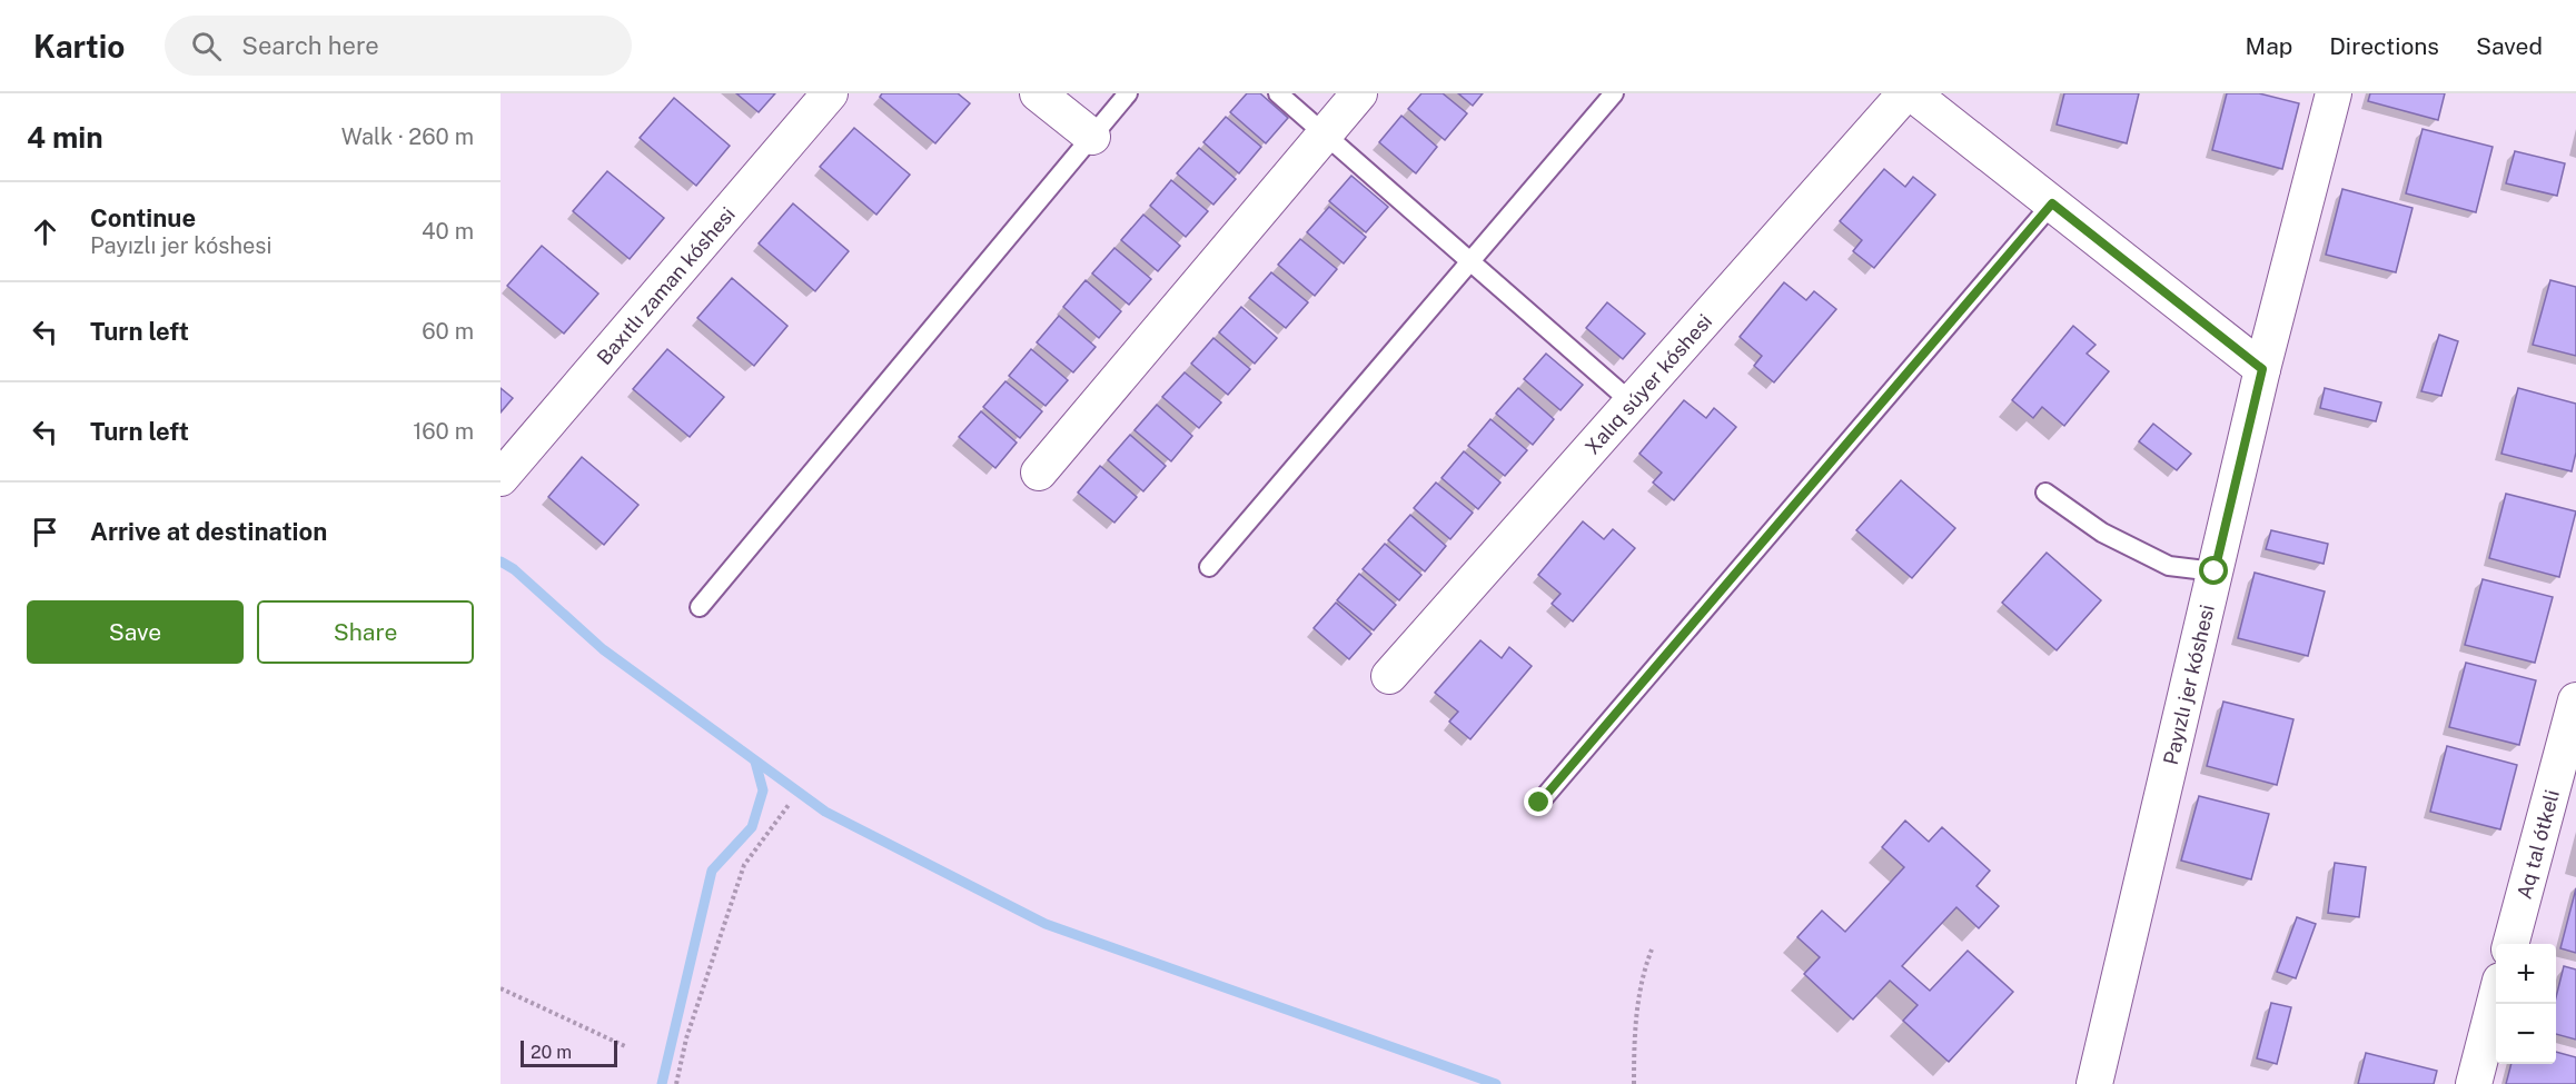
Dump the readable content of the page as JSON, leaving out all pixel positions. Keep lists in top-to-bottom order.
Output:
{
  "streets": {
    "street": [
      "Baxıtlı zaman kóshesi",
      "Xalıq súyer kóshesi",
      "Payızlı jer kóshesi",
      "Aq tal ótkeli"
    ]
  },
  "scale_bar": "20 m",
  "page": {
    "header": "Kartio",
    "search": "Search here",
    "nav": ["Map", "Directions", "Saved"],
    "heading": ["4 min", "Walk · 260 m"],
    "list": [
      ["Continue", "Payızlı jer kóshesi", "40 m"],
      ["Turn left", "60 m"],
      ["Turn left", "160 m"],
      "Arrive at destination"
    ],
    "buttons": ["Save", "Share"],
    "map_buttons": ["+", "−"],
    "scale": "20 m"
  }
}
